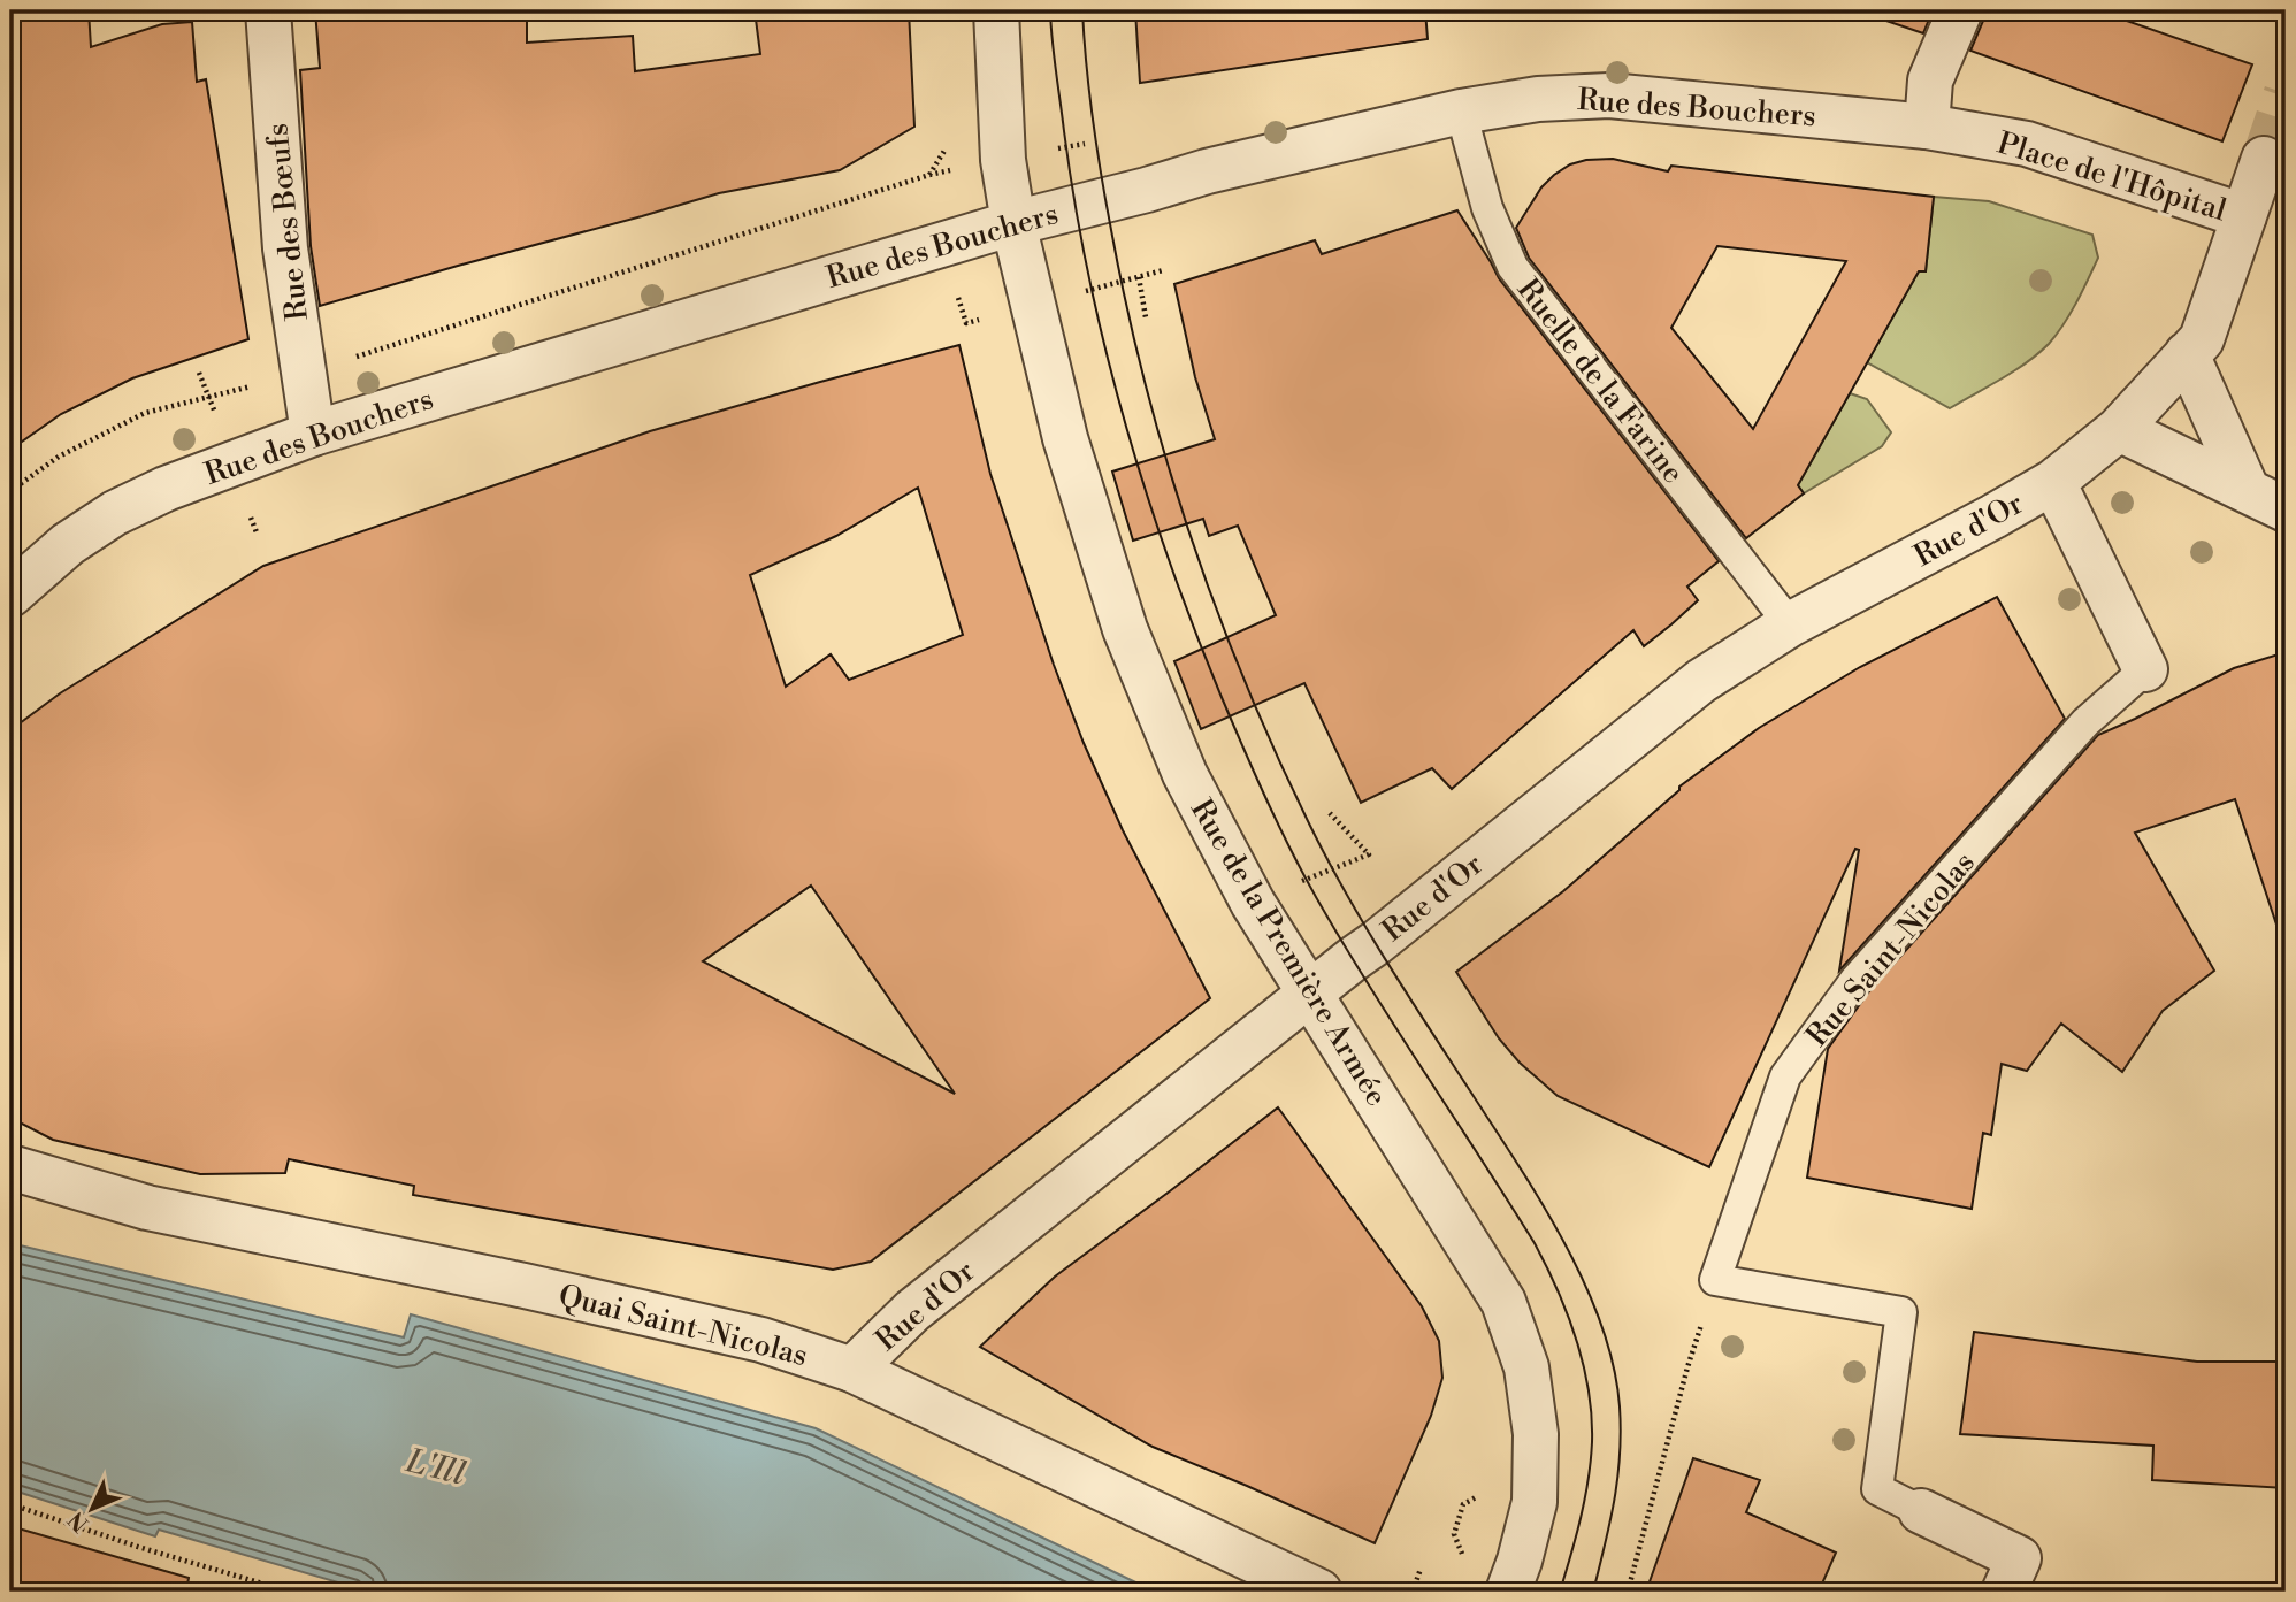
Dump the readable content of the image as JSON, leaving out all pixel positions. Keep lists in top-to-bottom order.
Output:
{
  "streets": {
    "street": [
      "Rue des Bouchers",
      "Place de l'Hôpital",
      "Rue des Bœufs",
      "Rue d'Or",
      "Rue de la Première Armée",
      "Quai Saint-Nicolas"
    ],
    "lane": ["Ruelle de la Farine", "Rue Saint-Nicolas"]
  },
  "crossings": [
    ["Rue des Bouchers", "Place de l'Hôpital"],
    ["Rue des Bouchers", "Rue des Bœufs"],
    ["Rue des Bouchers", "Ruelle de la Farine"],
    ["Rue des Bouchers", "Rue de la Première Armée"],
    ["Place de l'Hôpital", "Rue d'Or"],
    ["Ruelle de la Farine", "Rue d'Or"],
    ["Rue d'Or", "Rue de la Première Armée"],
    ["Rue d'Or", "Quai Saint-Nicolas"]
  ],
  "water": ["L'Ill"],
  "north": "bottom left"
}
